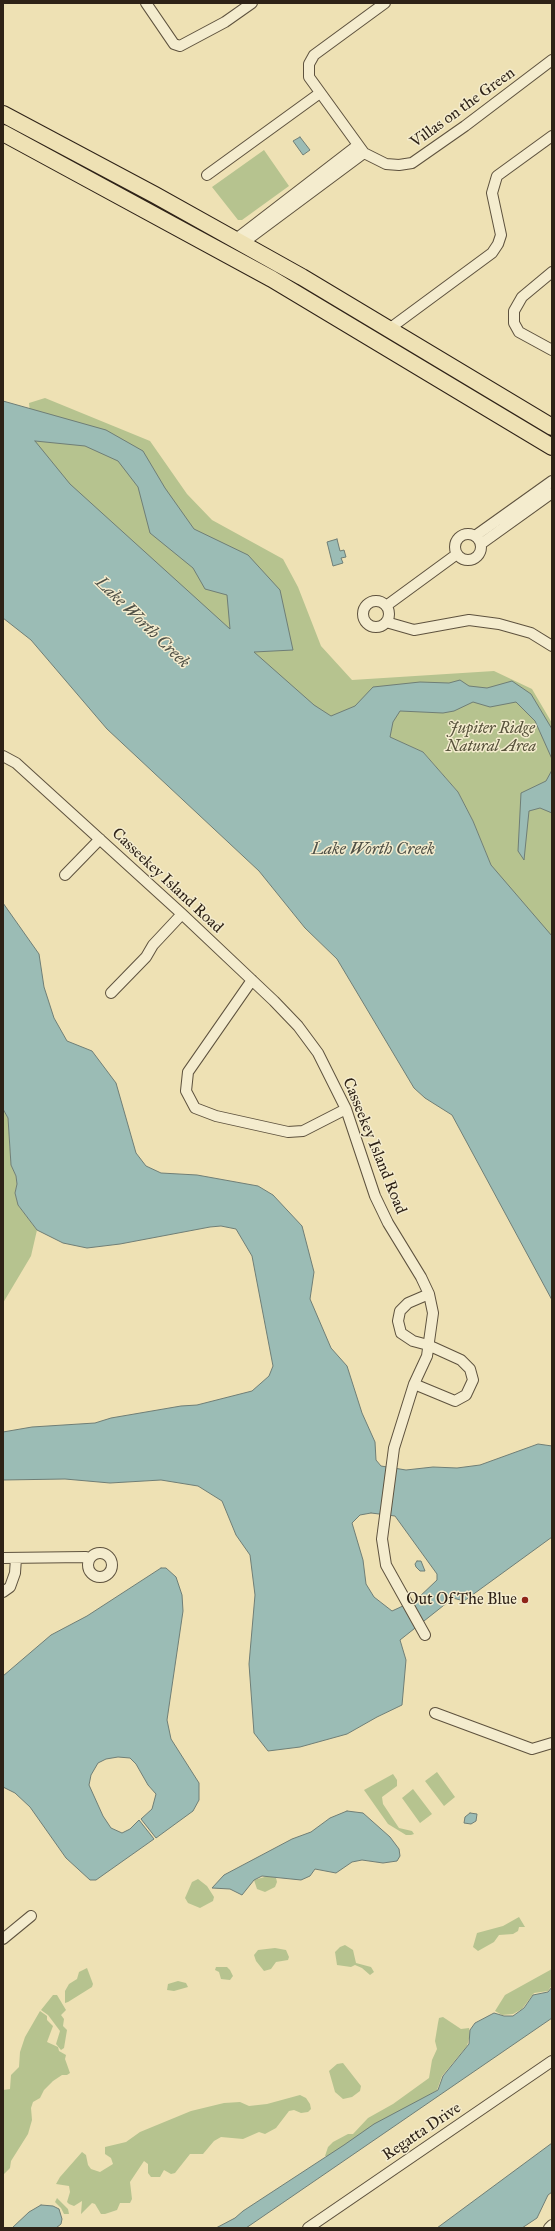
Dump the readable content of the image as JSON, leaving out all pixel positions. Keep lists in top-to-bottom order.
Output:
{
  "streets": {
    "street": ["Villas on the Green", "Casseekey Island Road", "Regatta Drive"]
  },
  "water": ["Lake Worth Creek"],
  "parks": ["Jupiter Ridge Natural Area"],
  "places": ["Out Of The Blue"]
}
